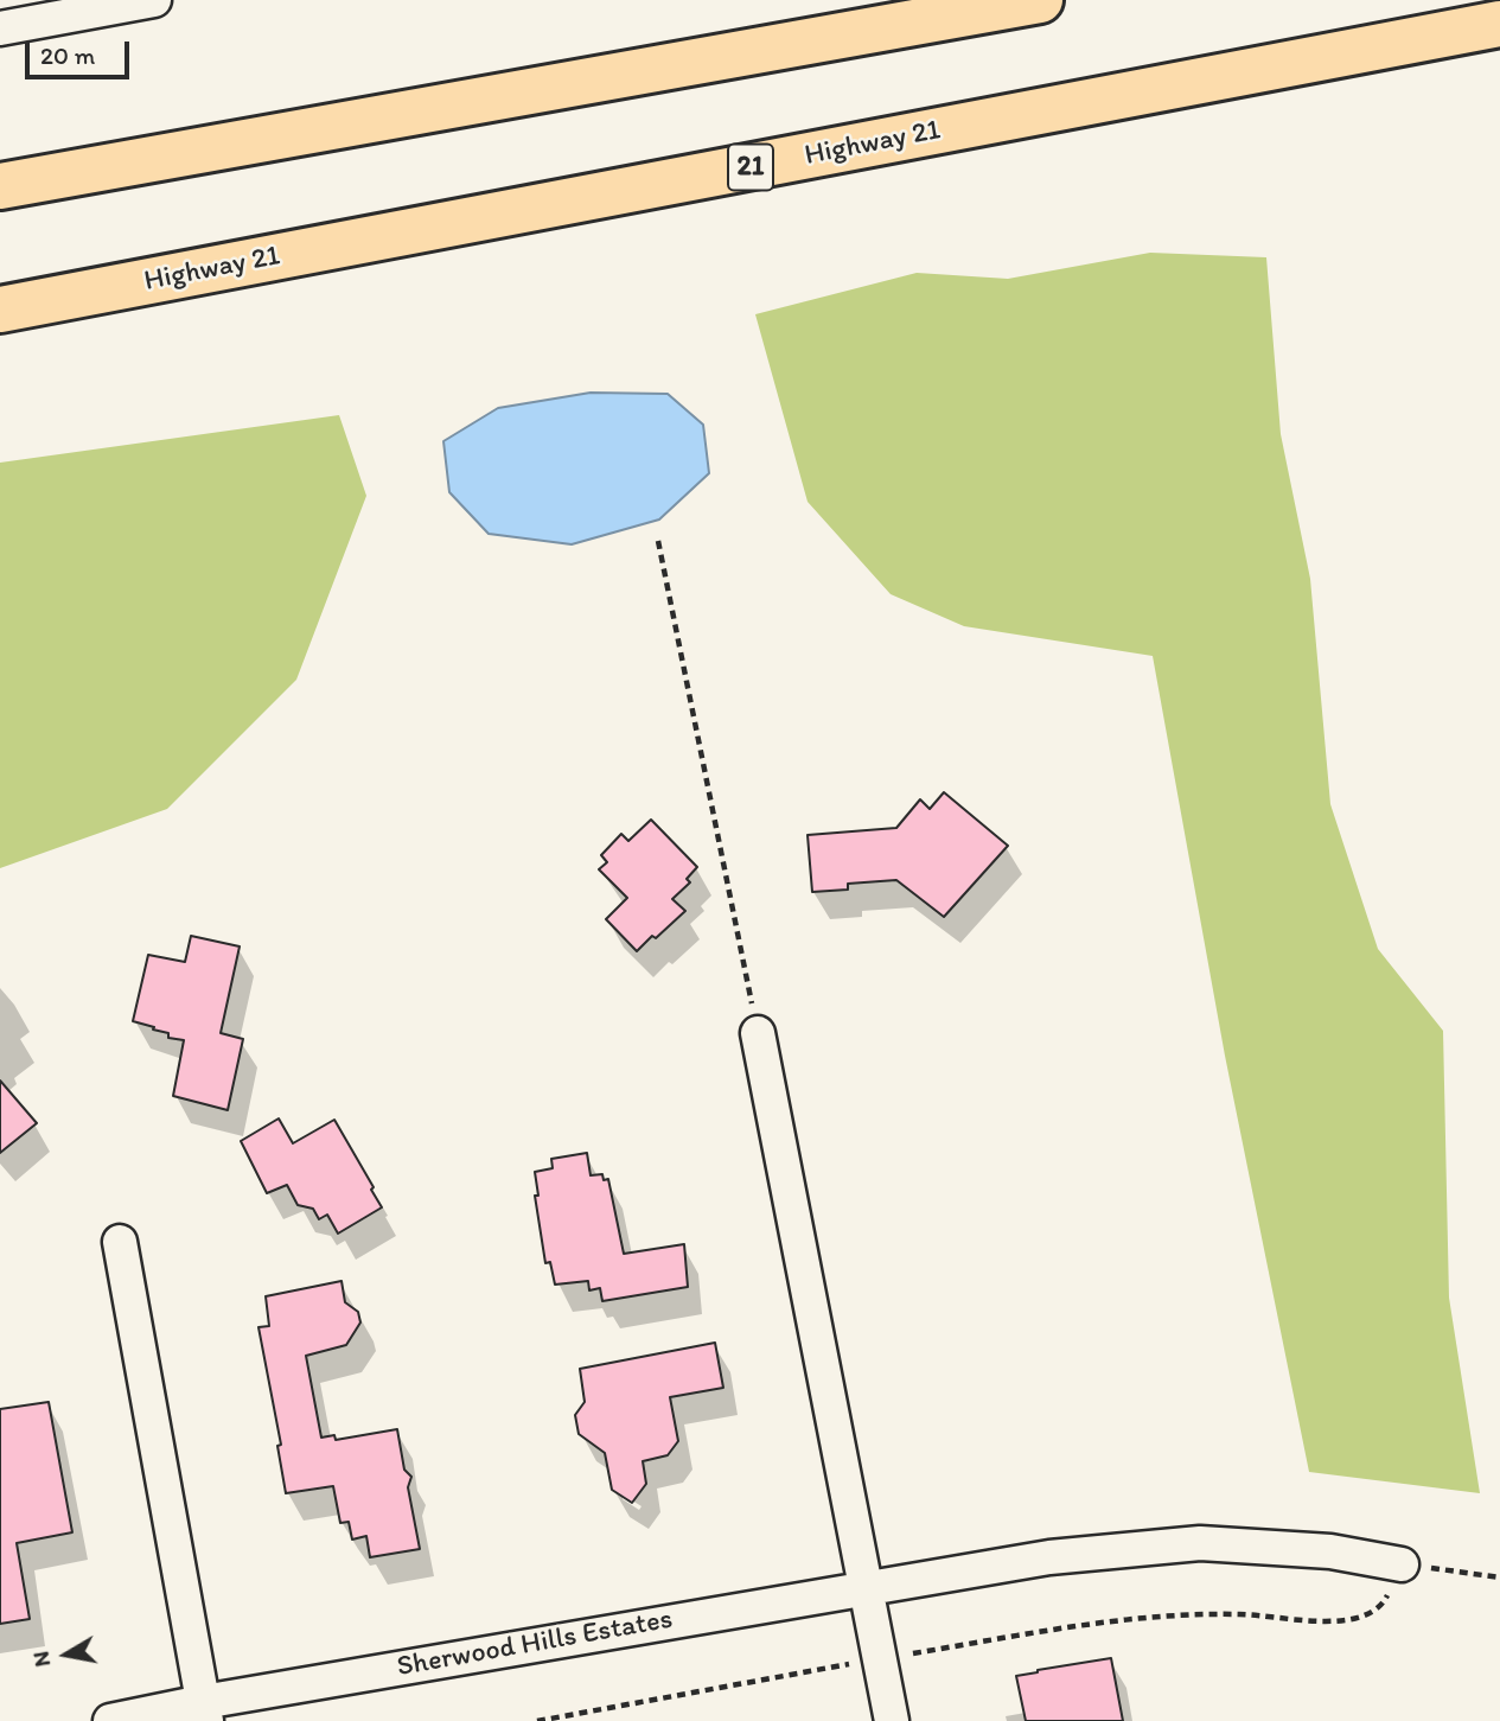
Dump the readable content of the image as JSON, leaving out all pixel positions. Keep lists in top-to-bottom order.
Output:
{
  "streets": {
    "main road": ["Highway 21", "21"],
    "street": ["Sherwood Hills Estates"]
  },
  "scale_bar": "20 m",
  "north": "left"
}
